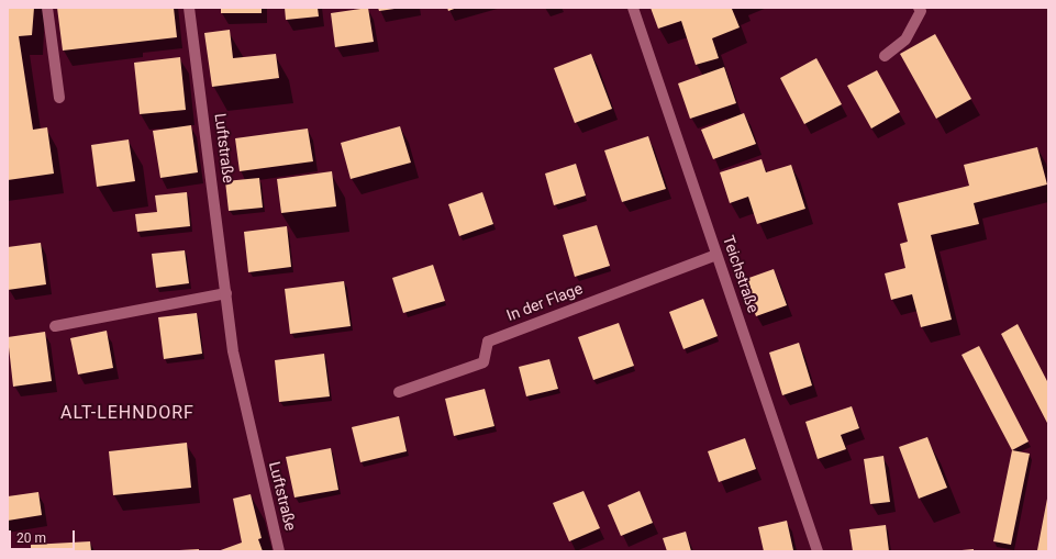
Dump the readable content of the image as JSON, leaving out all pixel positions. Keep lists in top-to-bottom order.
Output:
{
  "streets": {
    "street": ["Luftstraße", "Teichstraße", "In der Flage"]
  },
  "crossings": [
    ["Teichstraße", "In der Flage"]
  ],
  "districts": ["ALT-LEHNDORF"],
  "scale_bar": "20 m"
}
